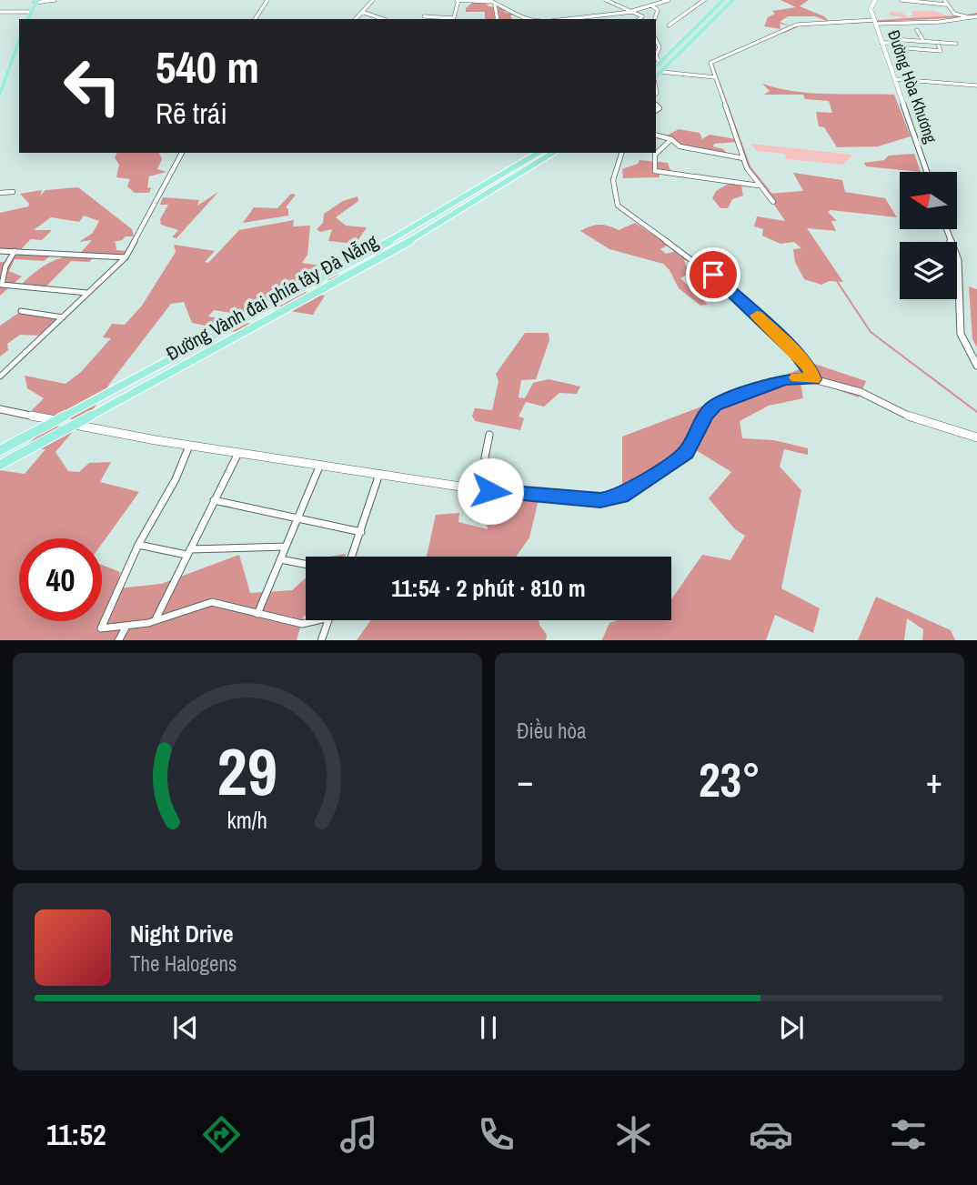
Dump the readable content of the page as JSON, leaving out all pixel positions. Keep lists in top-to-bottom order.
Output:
{
  "streets": {
    "main road": ["Đường Vành đai phía tây Đà Nẵng"],
    "street": ["Đường Hòa Khương"]
  },
  "north": "left",
  "page": {
    "turn": ["540 m", "Rẽ trái"],
    "limit": "40",
    "trip": "11:54 · 2 phút · 810 m",
    "tile": "Điều hòa",
    "heat": ["−", "23°", "+"],
    "song": ["Night Drive", "The Halogens"],
    "tabs": "11:52",
    "gauge": ["29", "km/h"]
  }
}
